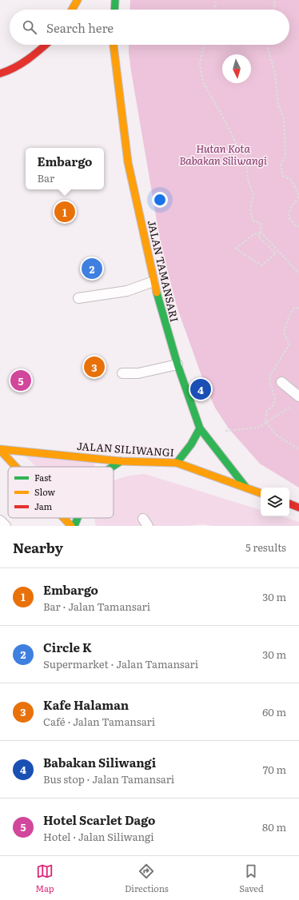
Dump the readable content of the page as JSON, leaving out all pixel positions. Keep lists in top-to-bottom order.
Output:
{
  "streets": {
    "main road": ["JALAN TAMANSARI", "JALAN SILIWANGI"]
  },
  "crossings": [
    ["JALAN TAMANSARI", "JALAN SILIWANGI"]
  ],
  "parks": ["Hutan Kota Babakan Siliwangi"],
  "legend": ["Fast", "Slow", "Jam"],
  "north": "bottom",
  "page": {
    "search": "Search here",
    "popup": ["Embargo", "Bar"],
    "pins": [
      "1",
      "2",
      "3",
      "5",
      "4"
    ],
    "heading": ["Nearby", "5 results"],
    "list": [
      {
        "mark": "1",
        "name": "Embargo",
        "note": "Bar · Jalan Tamansari",
        "value": "30 m"
      },
      {
        "mark": "2",
        "name": "Circle K",
        "note": "Supermarket · Jalan Tamansari",
        "value": "30 m"
      },
      {
        "mark": "3",
        "name": "Kafe Halaman",
        "note": "Café · Jalan Tamansari",
        "value": "60 m"
      },
      {
        "mark": "4",
        "name": "Babakan Siliwangi",
        "note": "Bus stop · Jalan Tamansari",
        "value": "70 m"
      },
      {
        "mark": "5",
        "name": "Hotel Scarlet Dago",
        "note": "Hotel · Jalan Siliwangi",
        "value": "80 m"
      }
    ],
    "nav": ["Map", "Directions", "Saved"]
  }
}
